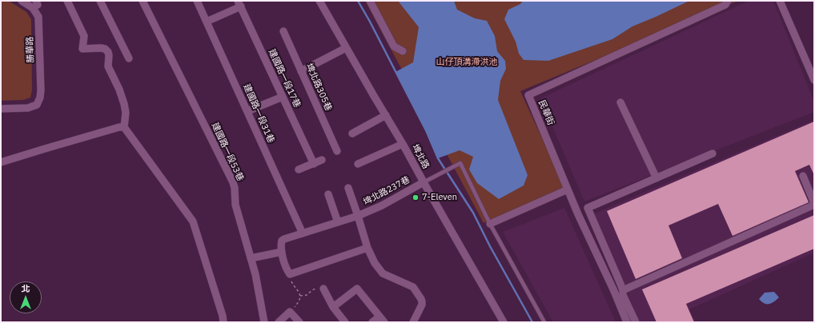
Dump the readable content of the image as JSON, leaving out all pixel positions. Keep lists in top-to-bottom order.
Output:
{
  "streets": {
    "street": [
      "勝華路",
      "建國路一段17巷",
      "埤北路305巷",
      "民華街",
      "建國路一段31巷",
      "建國路一段53巷",
      "埤北路",
      "埤北路237巷"
    ]
  },
  "crossings": [
    ["建國路一段31巷", "埤北路237巷"],
    ["埤北路", "埤北路237巷"]
  ],
  "parks": ["山仔頂溝滯洪池"],
  "places": ["7-Eleven"],
  "north": "top"
}
